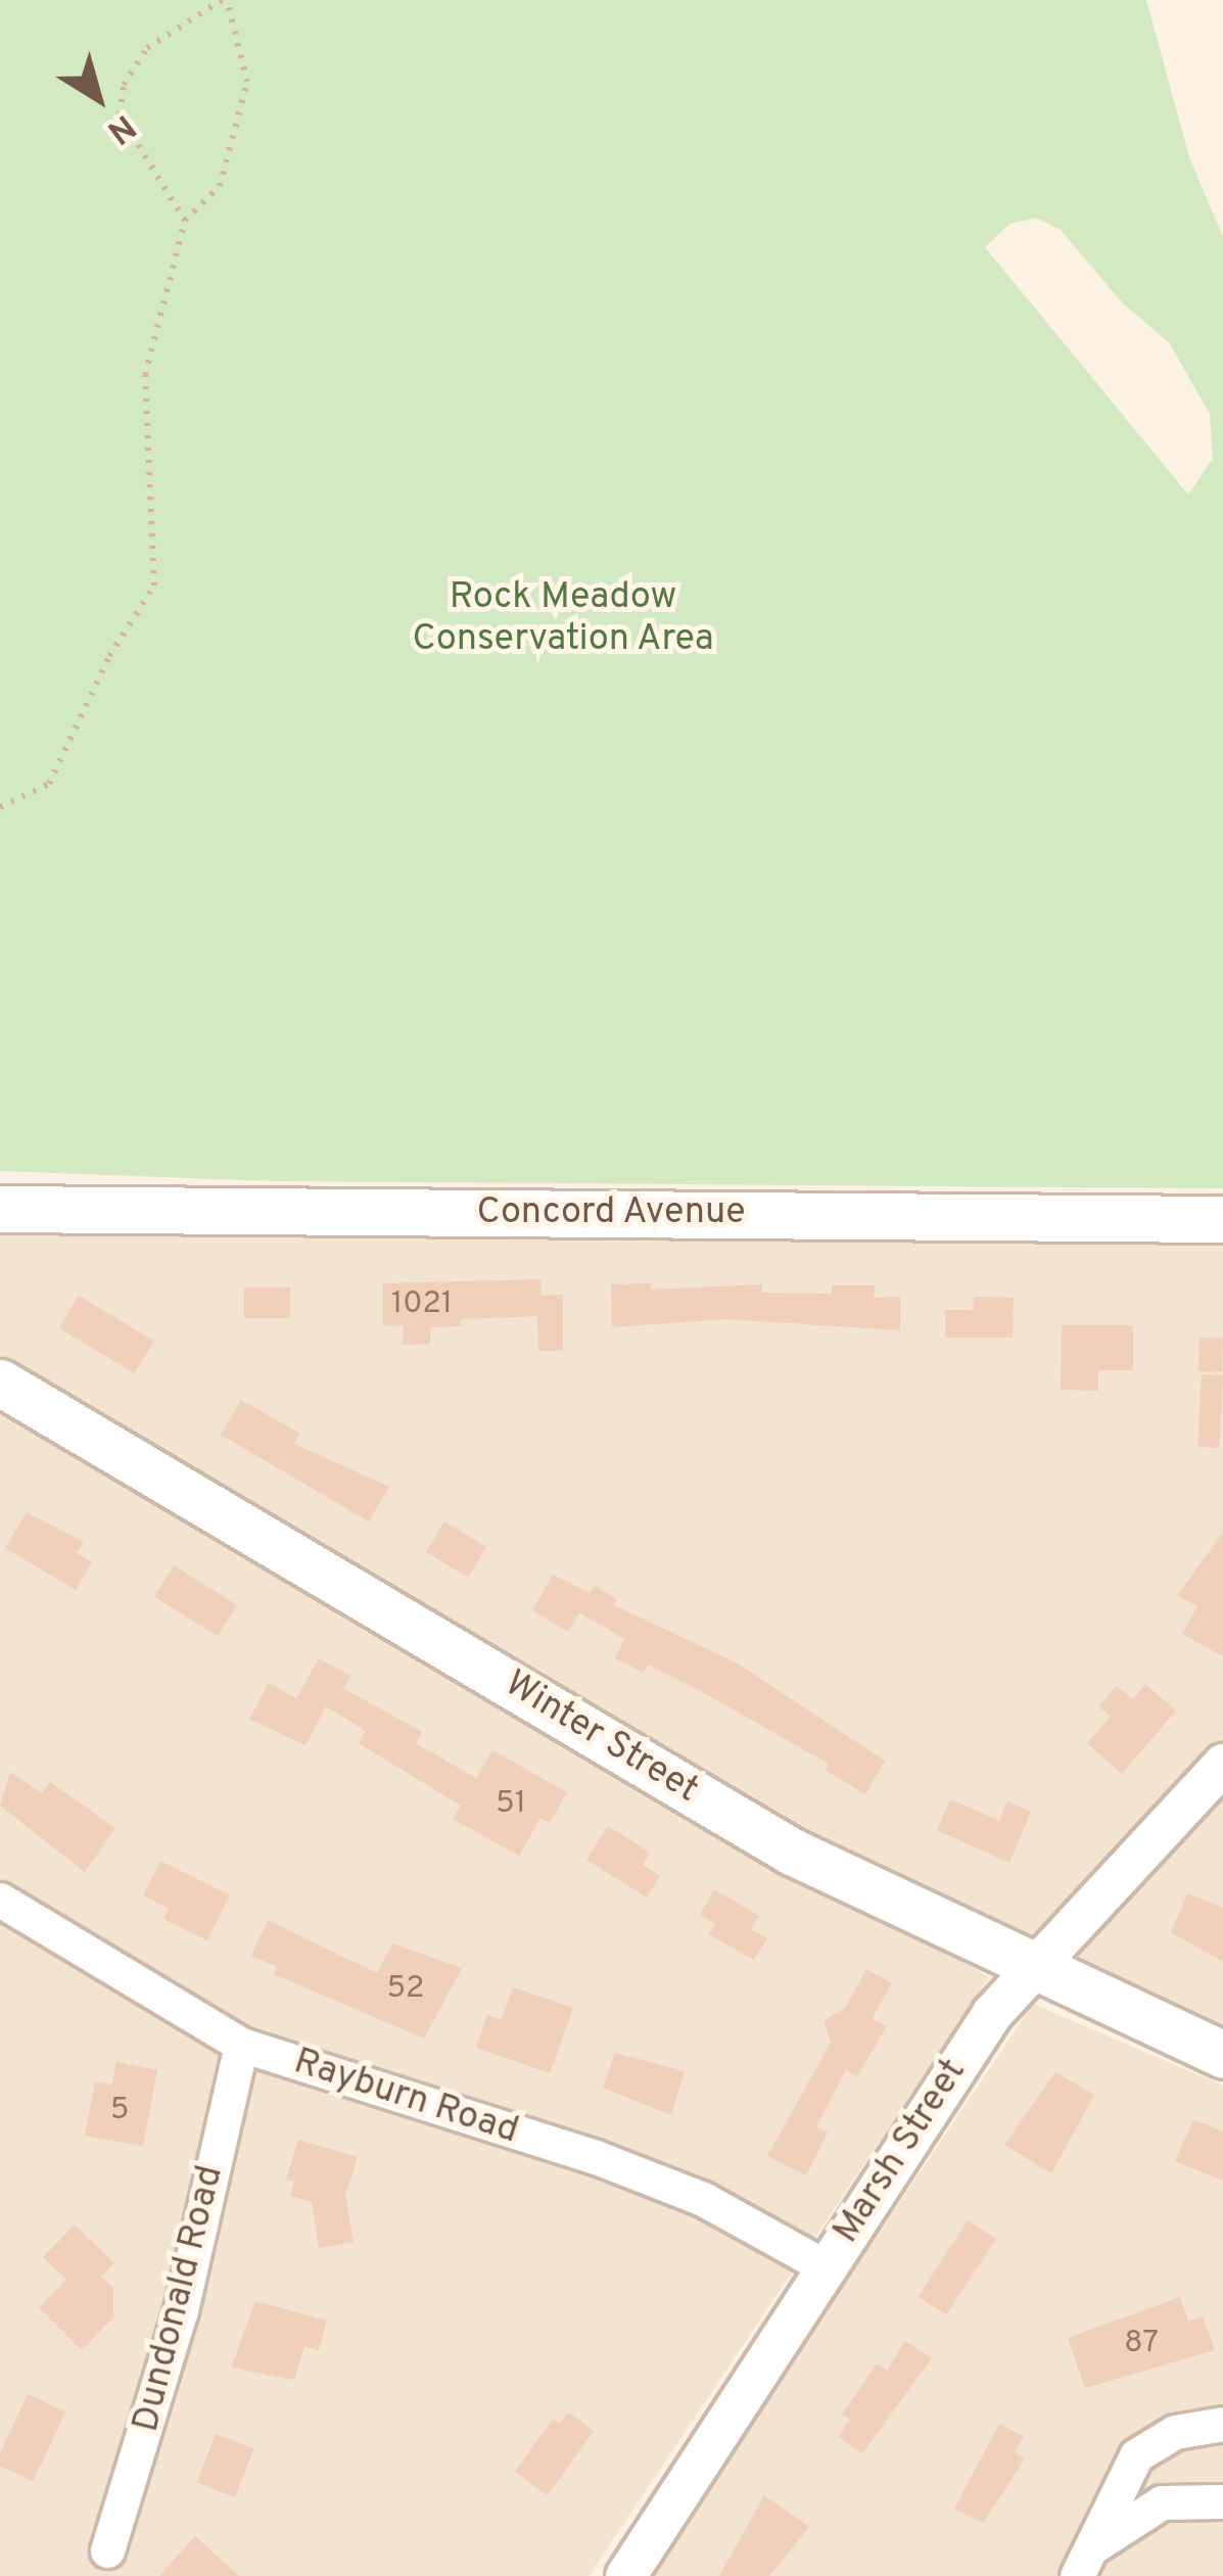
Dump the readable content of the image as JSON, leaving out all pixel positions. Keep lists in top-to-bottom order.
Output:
{
  "streets": {
    "main road": ["Concord Avenue", "Winter Street"],
    "street": ["Rayburn Road", "Marsh Street", "Dundonald Road"]
  },
  "crossings": [
    ["Winter Street", "Marsh Street"],
    ["Rayburn Road", "Marsh Street"],
    ["Rayburn Road", "Dundonald Road"]
  ],
  "parks": ["Rock Meadow Conservation Area"],
  "house_numbers": [
    "1021",
    "51",
    "52",
    "5",
    "87"
  ],
  "north": "bottom right"
}
